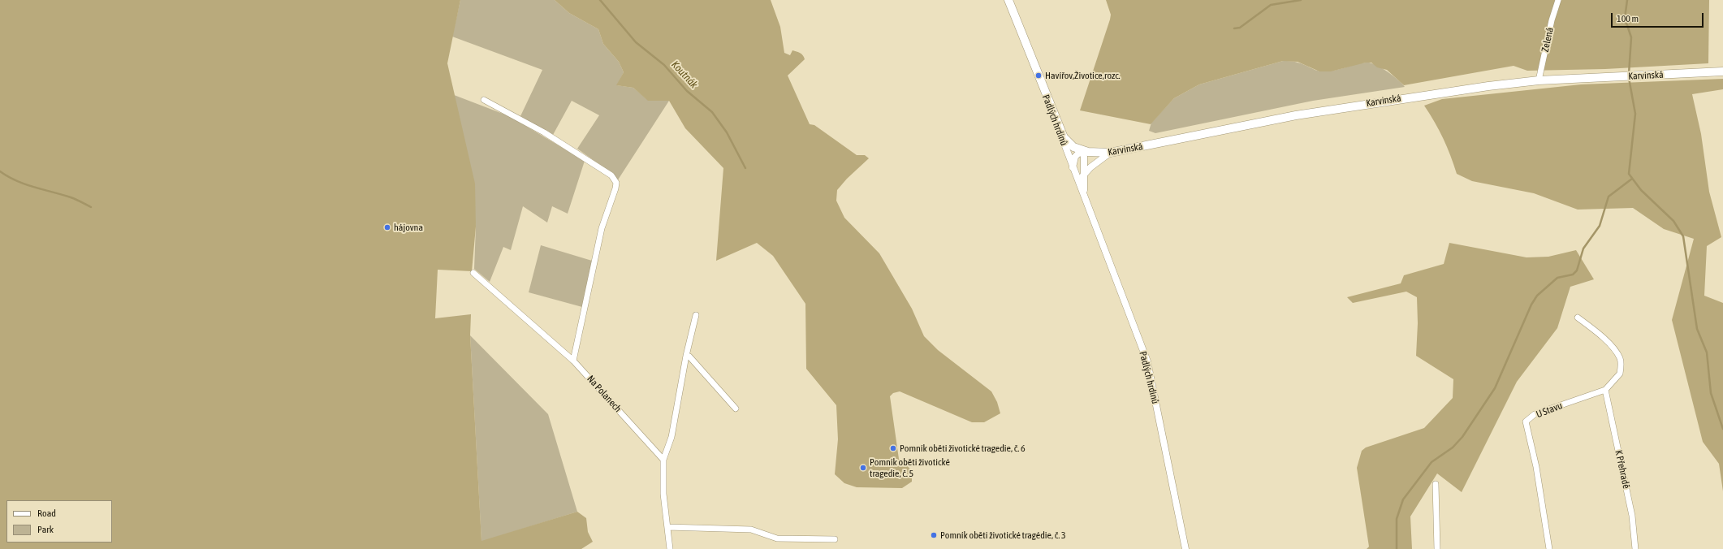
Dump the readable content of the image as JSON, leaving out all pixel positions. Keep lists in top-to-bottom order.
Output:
{
  "streets": {
    "main road": ["Karvinská", "Padlých hrdinů"],
    "street": [
      "Zelená",
      "Na Polanech",
      "U Stavu",
      "K Přehradě"
    ]
  },
  "crossings": [
    ["Zelená", "Karvinská"],
    ["Karvinská", "Padlých hrdinů"],
    ["U Stavu", "K Přehradě"]
  ],
  "water": ["Koutnák"],
  "places": [
    "Havířov,Životice,rozc.",
    "hájovna",
    "Pomník oběti životické tragedie, č. 6",
    "Pomník oběti životické tragedie, č. 5",
    "Pomník oběti životické tragédie, č. 3"
  ],
  "legend": ["Road", "Park"],
  "scale_bar": "100 m"
}
